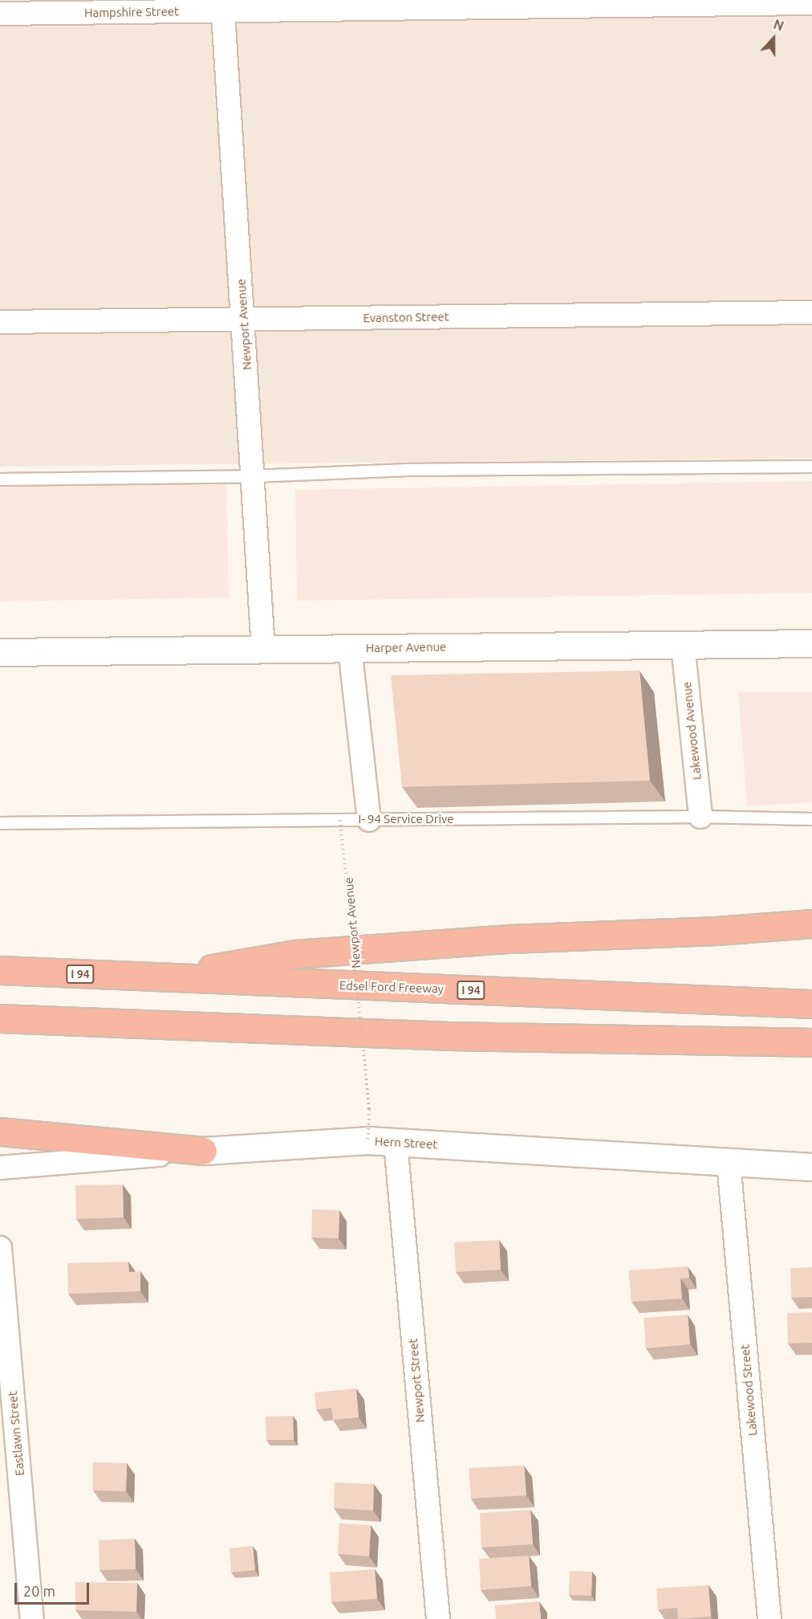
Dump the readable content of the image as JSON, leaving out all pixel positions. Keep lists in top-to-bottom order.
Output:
{
  "streets": {
    "highway": ["I 94", "Edsel Ford Freeway"],
    "main road": ["Harper Avenue", "Hern Street"],
    "street": [
      "Hampshire Street",
      "Evanston Street",
      "Newport Avenue",
      "Lakewood Avenue",
      "Newport Street",
      "Lakewood Street",
      "Eastlawn Street"
    ],
    "lane": ["I- 94 Service Drive"]
  },
  "crossings": [
    ["Hampshire Street", "Newport Avenue"],
    ["Evanston Street", "Newport Avenue"],
    ["Newport Avenue", "Harper Avenue"],
    ["Newport Avenue", "I- 94 Service Drive"],
    ["Newport Avenue", "Hern Street"],
    ["Harper Avenue", "Lakewood Avenue"],
    ["Lakewood Avenue", "I- 94 Service Drive"],
    ["Hern Street", "Newport Street"],
    ["Hern Street", "Lakewood Street"]
  ],
  "scale_bar": "20 m",
  "north": "top"
}
